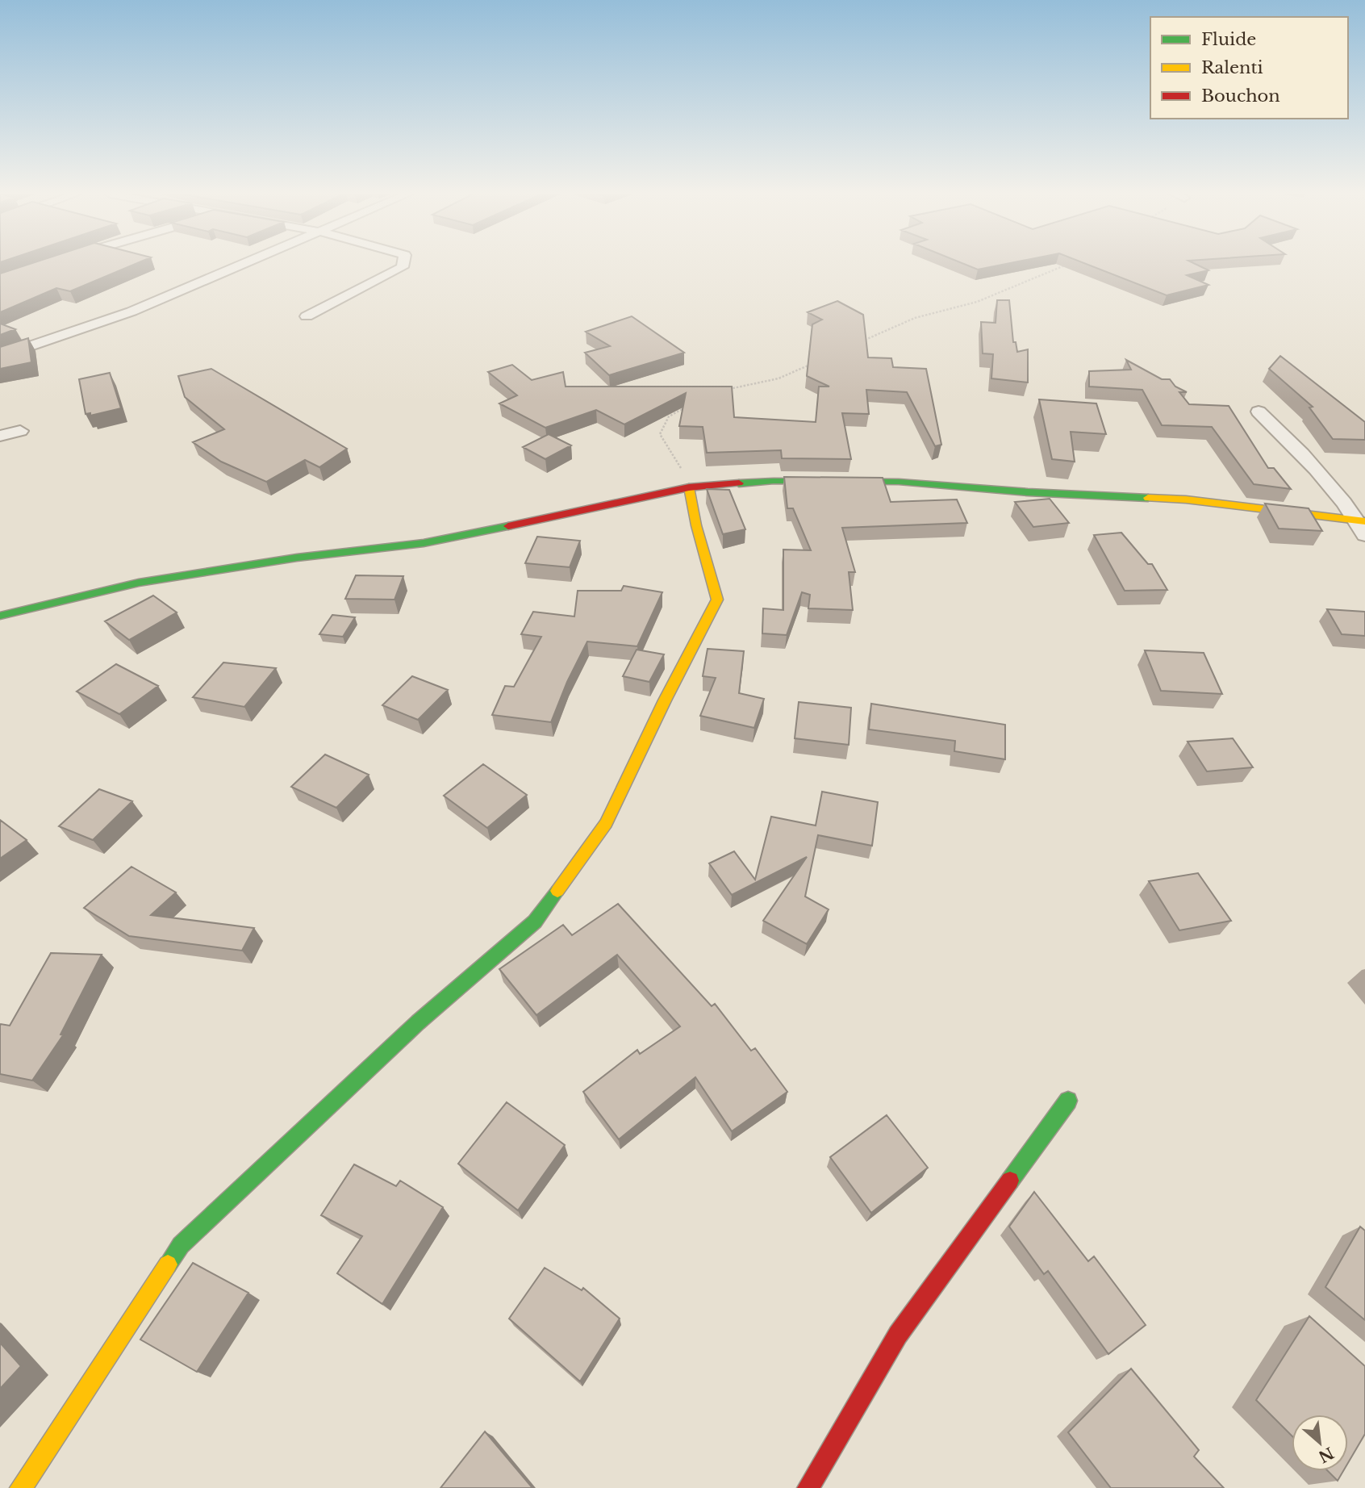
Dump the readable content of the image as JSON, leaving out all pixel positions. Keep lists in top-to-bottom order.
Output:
{
  "legend": ["Fluide", "Ralenti", "Bouchon"],
  "north": "bottom right"
}
